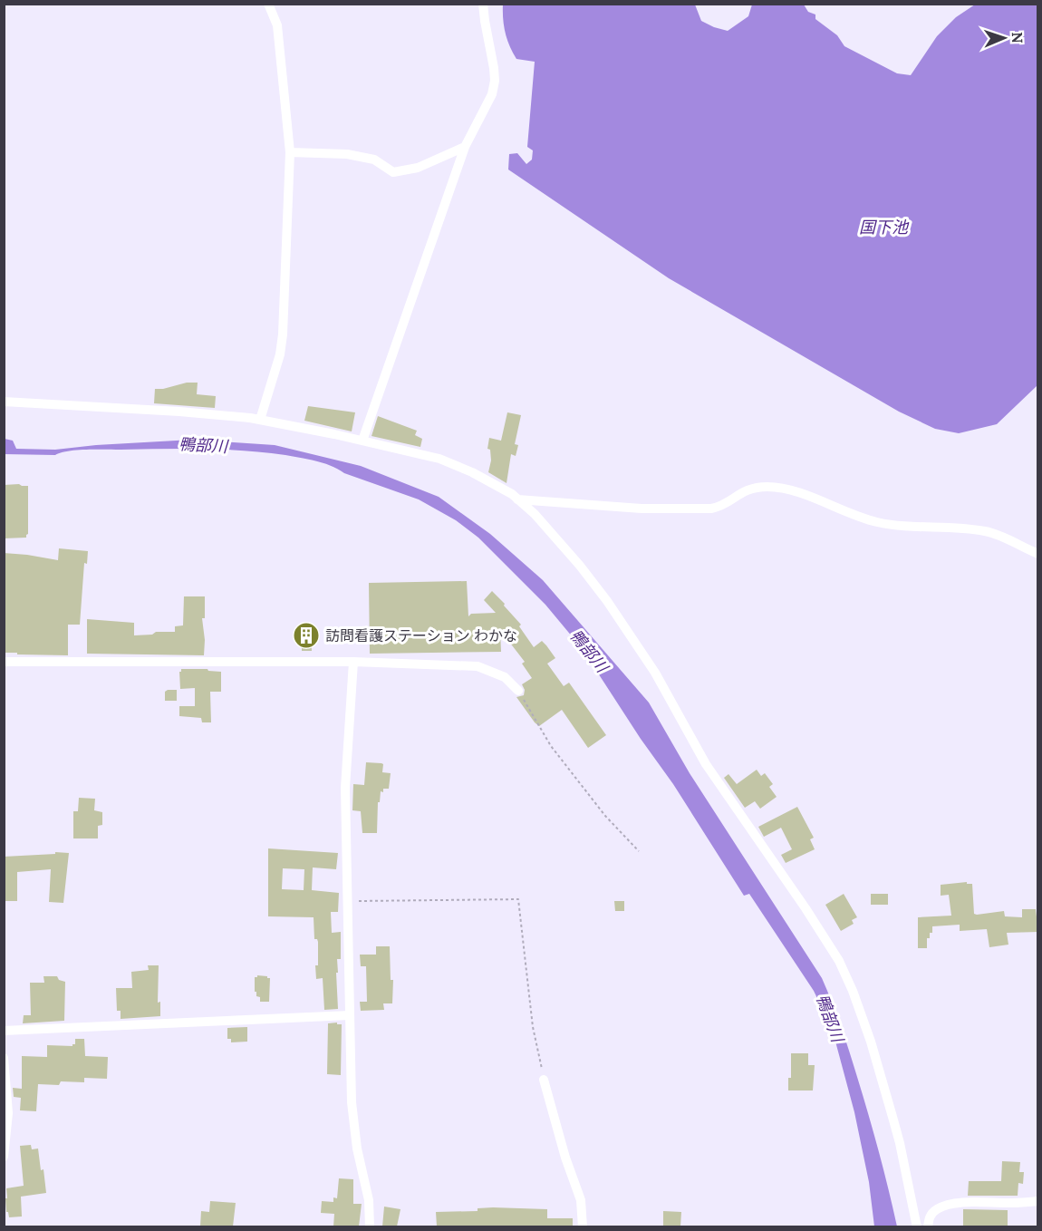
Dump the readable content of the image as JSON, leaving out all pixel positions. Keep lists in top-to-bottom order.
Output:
{
  "water": ["国下池", "鴨部川"],
  "places": {
    "building": ["訪問看護ステーション わかな"]
  },
  "north": "right"
}
